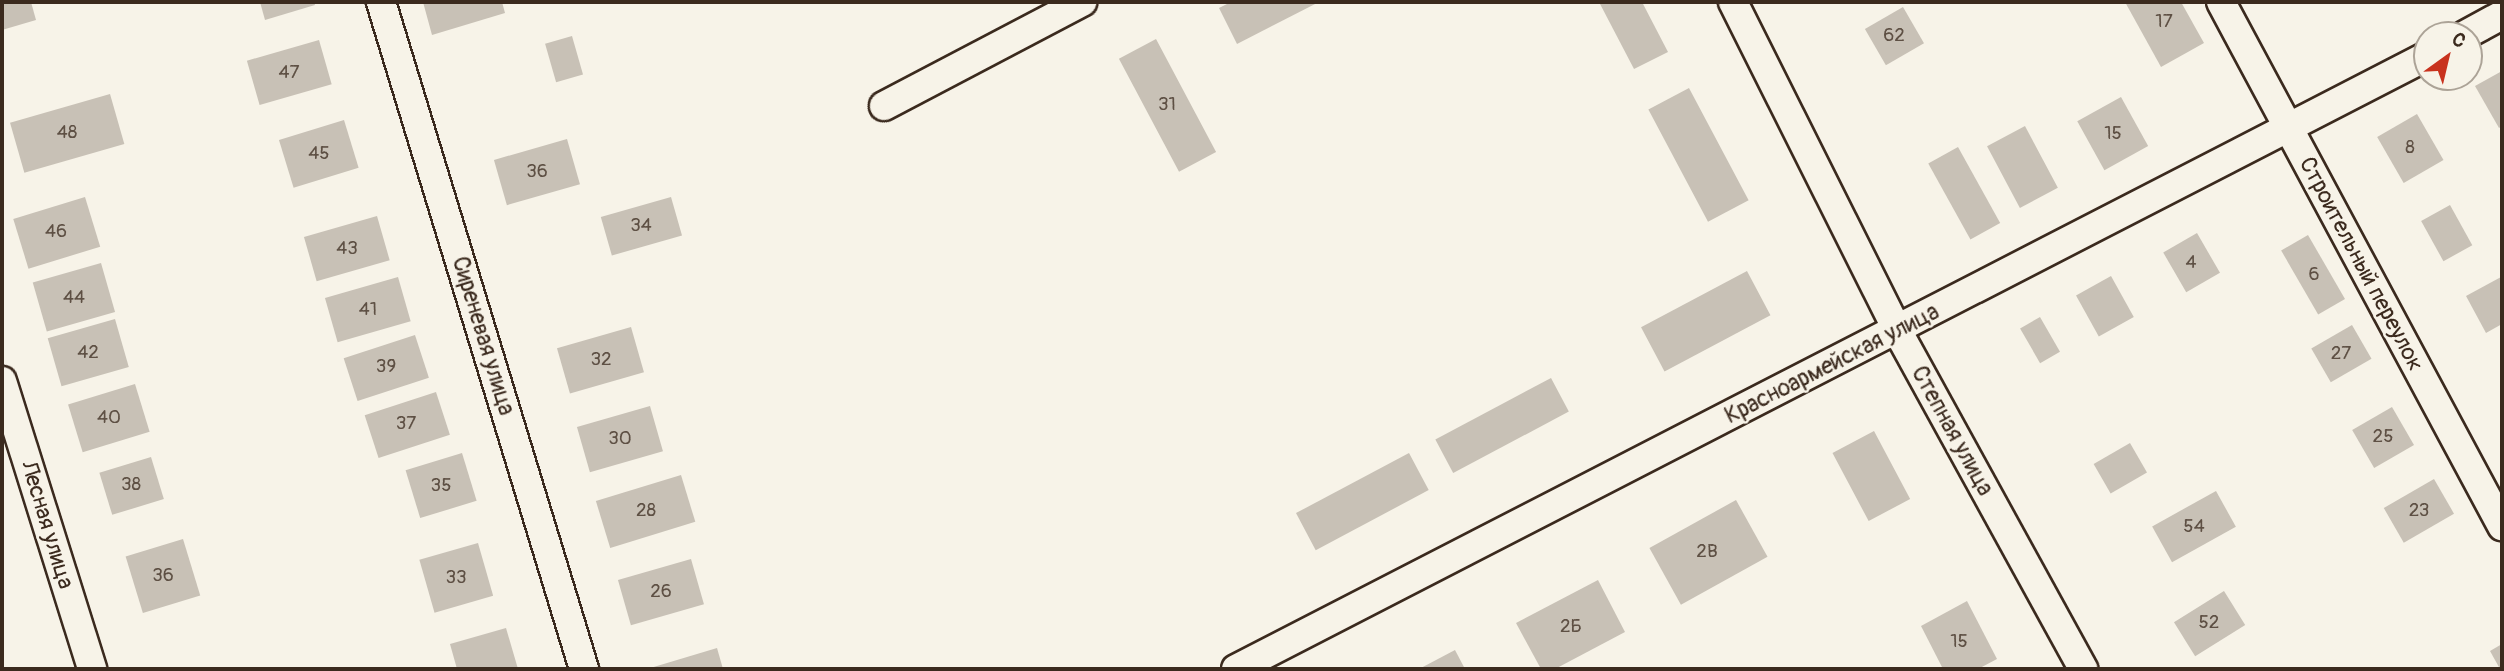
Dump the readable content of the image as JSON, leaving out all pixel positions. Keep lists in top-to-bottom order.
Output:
{
  "streets": {
    "street": [
      "Строительный переулок",
      "Сиреневая улица",
      "Красноармейская улица",
      "Степная улица",
      "Лесная улица"
    ]
  },
  "crossings": [
    ["Строительный переулок", "Красноармейская улица"],
    ["Красноармейская улица", "Степная улица"]
  ],
  "house_numbers": [
    "17",
    "62",
    "47",
    "31",
    "48",
    "15",
    "8",
    "45",
    "36",
    "34",
    "46",
    "43",
    "4",
    "6",
    "44",
    "41",
    "42",
    "27",
    "32",
    "39",
    "40",
    "37",
    "25",
    "30",
    "38",
    "35",
    "28",
    "23",
    "54",
    "2В",
    "36",
    "33",
    "26",
    "52",
    "2Б",
    "15"
  ],
  "north": "top right"
}
